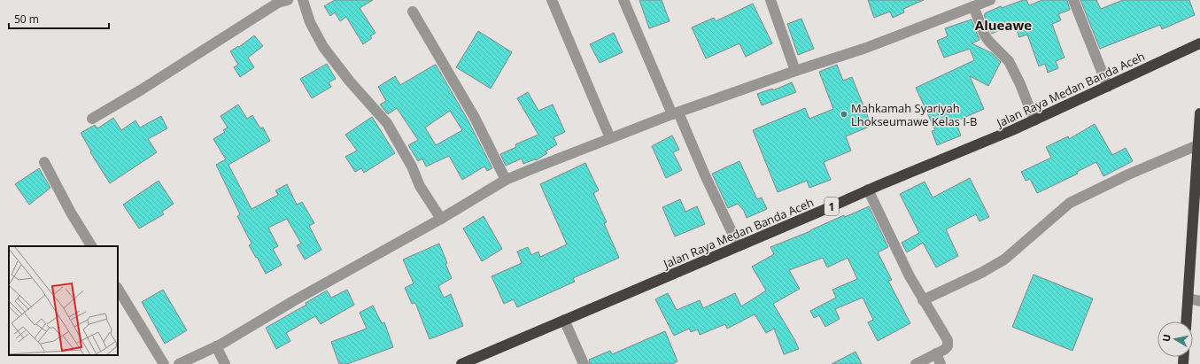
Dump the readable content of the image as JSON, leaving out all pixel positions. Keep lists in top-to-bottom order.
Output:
{
  "streets": {
    "highway": ["Jalan Raya Medan Banda Aceh", "1"]
  },
  "districts": ["Alueawe"],
  "places": ["Mahkamah Syariyah Lhokseumawe Kelas I-B"],
  "scale_bar": "50 m",
  "north": "left"
}
